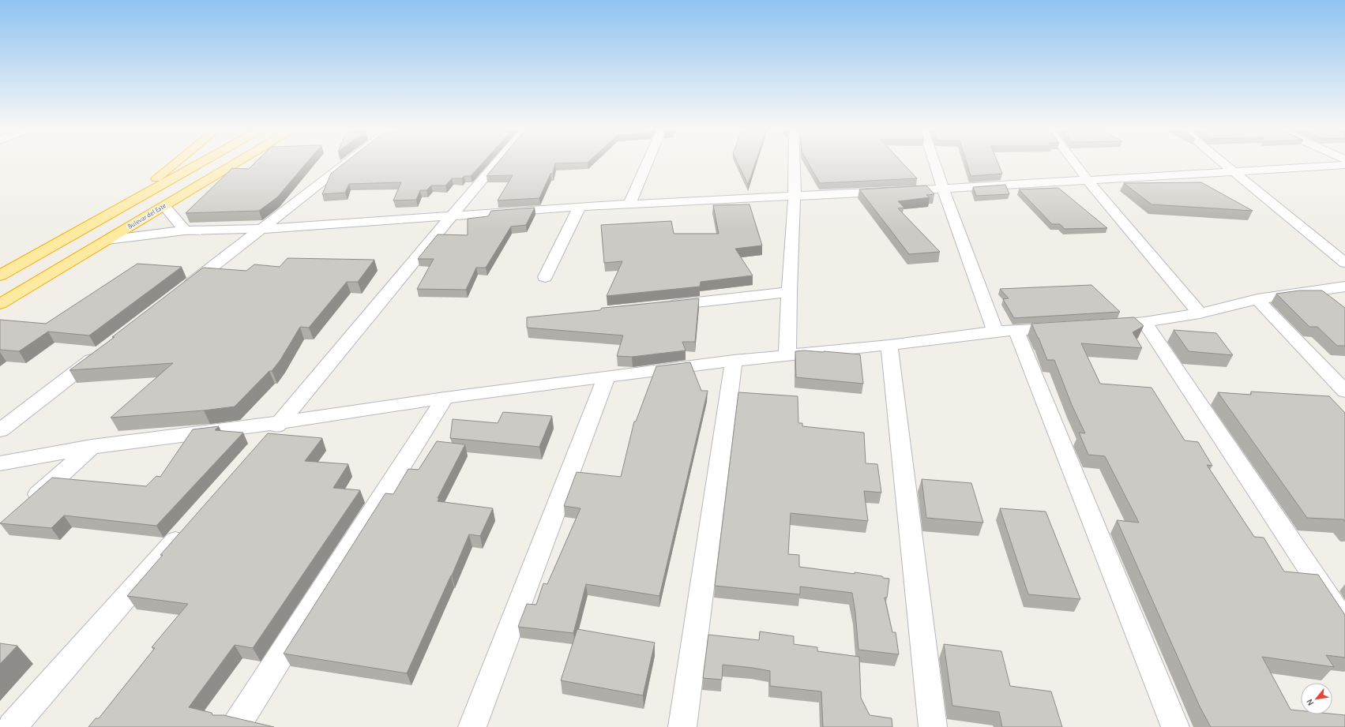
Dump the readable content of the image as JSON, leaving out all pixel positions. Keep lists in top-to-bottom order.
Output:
{
  "streets": {
    "highway": ["Bulevar del Este"]
  },
  "north": "bottom left"
}
